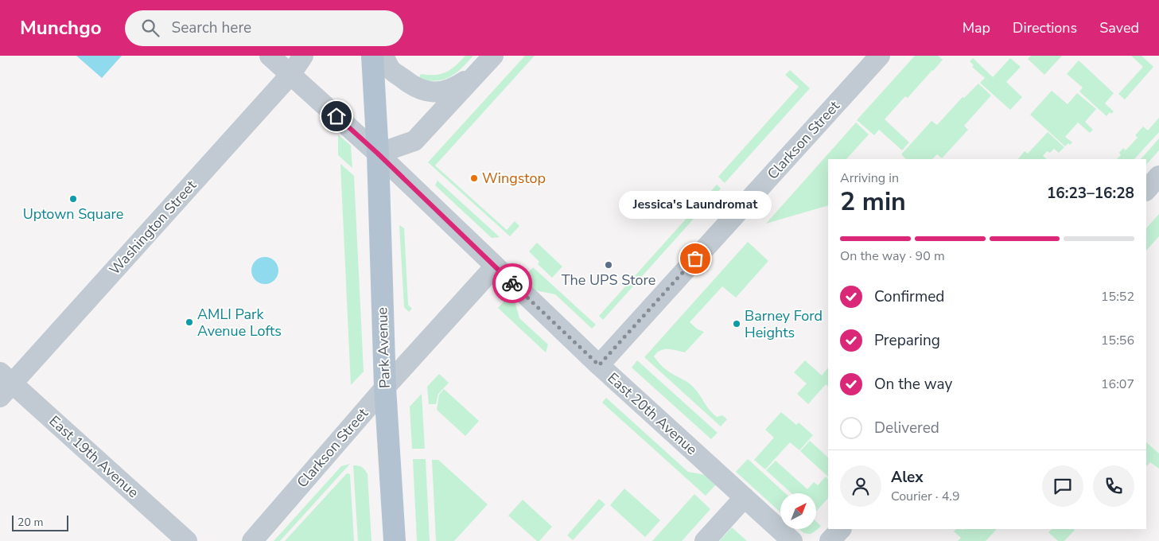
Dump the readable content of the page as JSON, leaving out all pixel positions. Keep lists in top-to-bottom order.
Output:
{
  "streets": {
    "main road": ["Park Avenue"],
    "street": [
      "Clarkson Street",
      "Washington Street",
      "East 20th Avenue",
      "East 19th Avenue"
    ]
  },
  "crossings": [
    ["Clarkson Street", "Park Avenue"],
    ["Clarkson Street", "East 20th Avenue"],
    ["Washington Street", "East 20th Avenue"],
    ["Washington Street", "East 19th Avenue"],
    ["Park Avenue", "East 20th Avenue"]
  ],
  "places": [
    "Wingstop",
    "Uptown Square",
    "Jessica's Laundromat",
    "The UPS Store",
    "AMLI Park Avenue Lofts",
    "Barney Ford Heights"
  ],
  "scale_bar": "20 m",
  "north": "top right",
  "page": {
    "header": "Munchgo",
    "search": "Search here",
    "nav": ["Map", "Directions", "Saved"],
    "heading": ["2 min", "Arriving in", "16:23–16:28"],
    "panel": ["Alex", "Courier · 4.9"],
    "bubble": "Jessica's Laundromat",
    "bar": "On the way · 90 m",
    "list": [
      ["Confirmed", "15:52"],
      ["Preparing", "15:56"],
      ["On the way", "16:07"],
      "Delivered"
    ],
    "scale": "20 m"
  }
}
